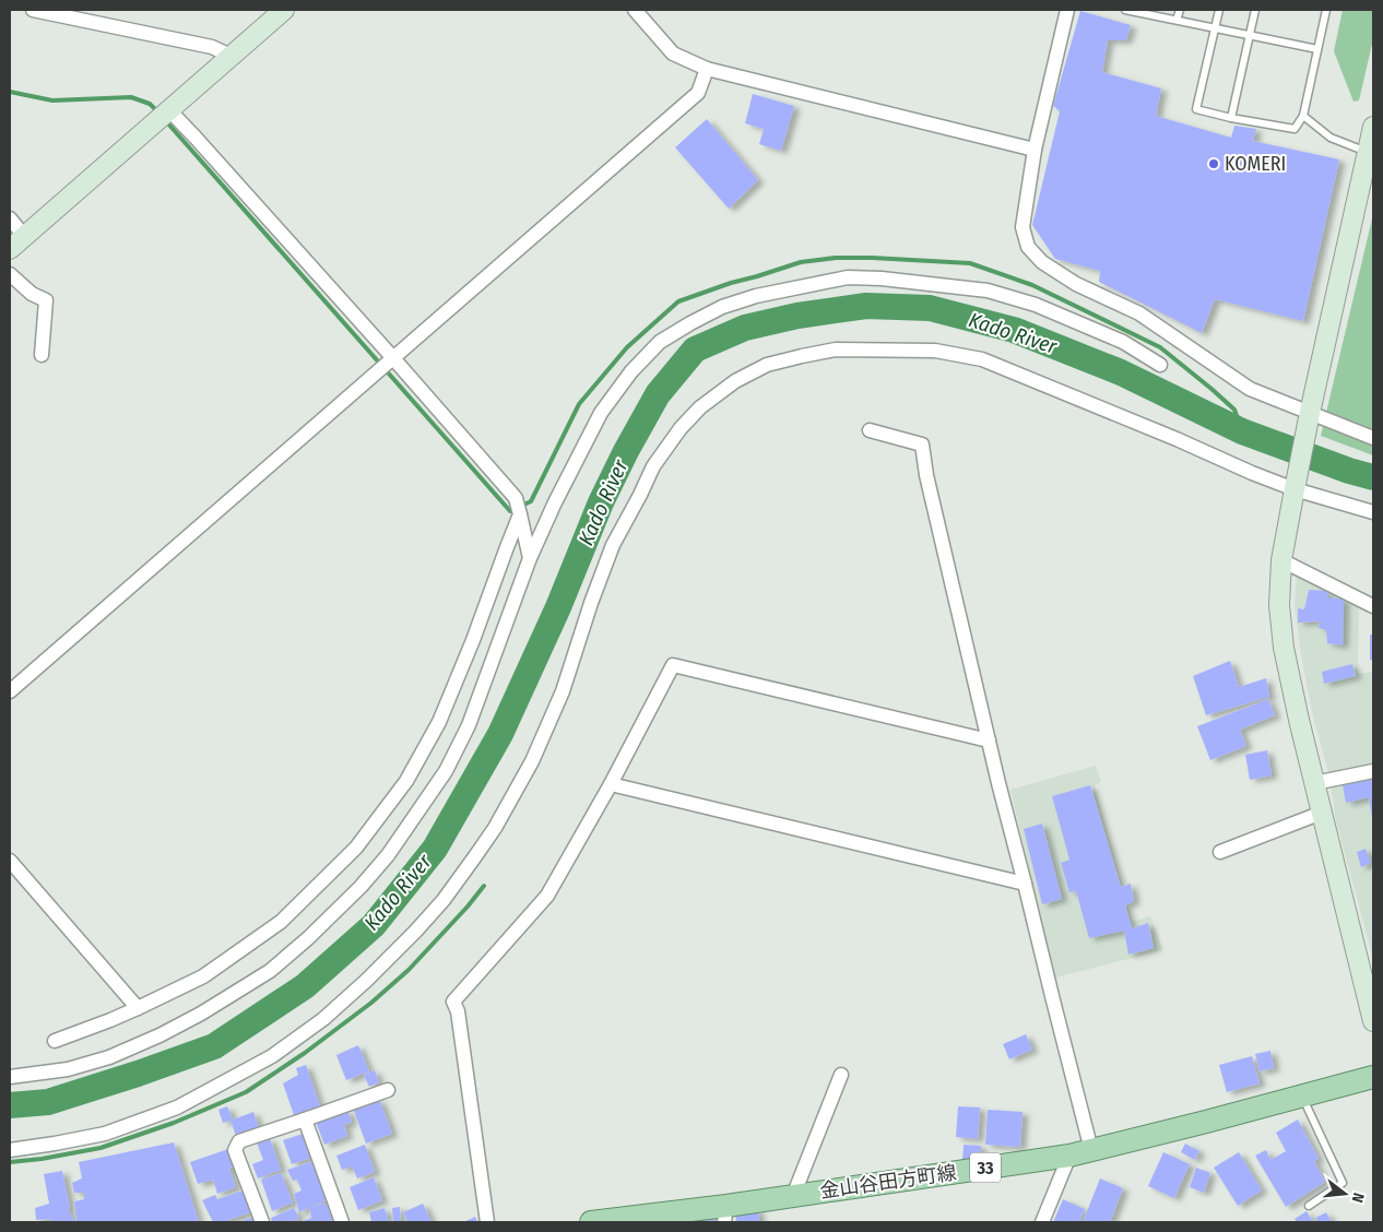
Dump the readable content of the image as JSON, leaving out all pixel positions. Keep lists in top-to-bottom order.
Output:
{
  "streets": {
    "main road": ["33", "金山谷田方町線"]
  },
  "water": ["Kado River"],
  "places": ["KOMERI"],
  "north": "right"
}
